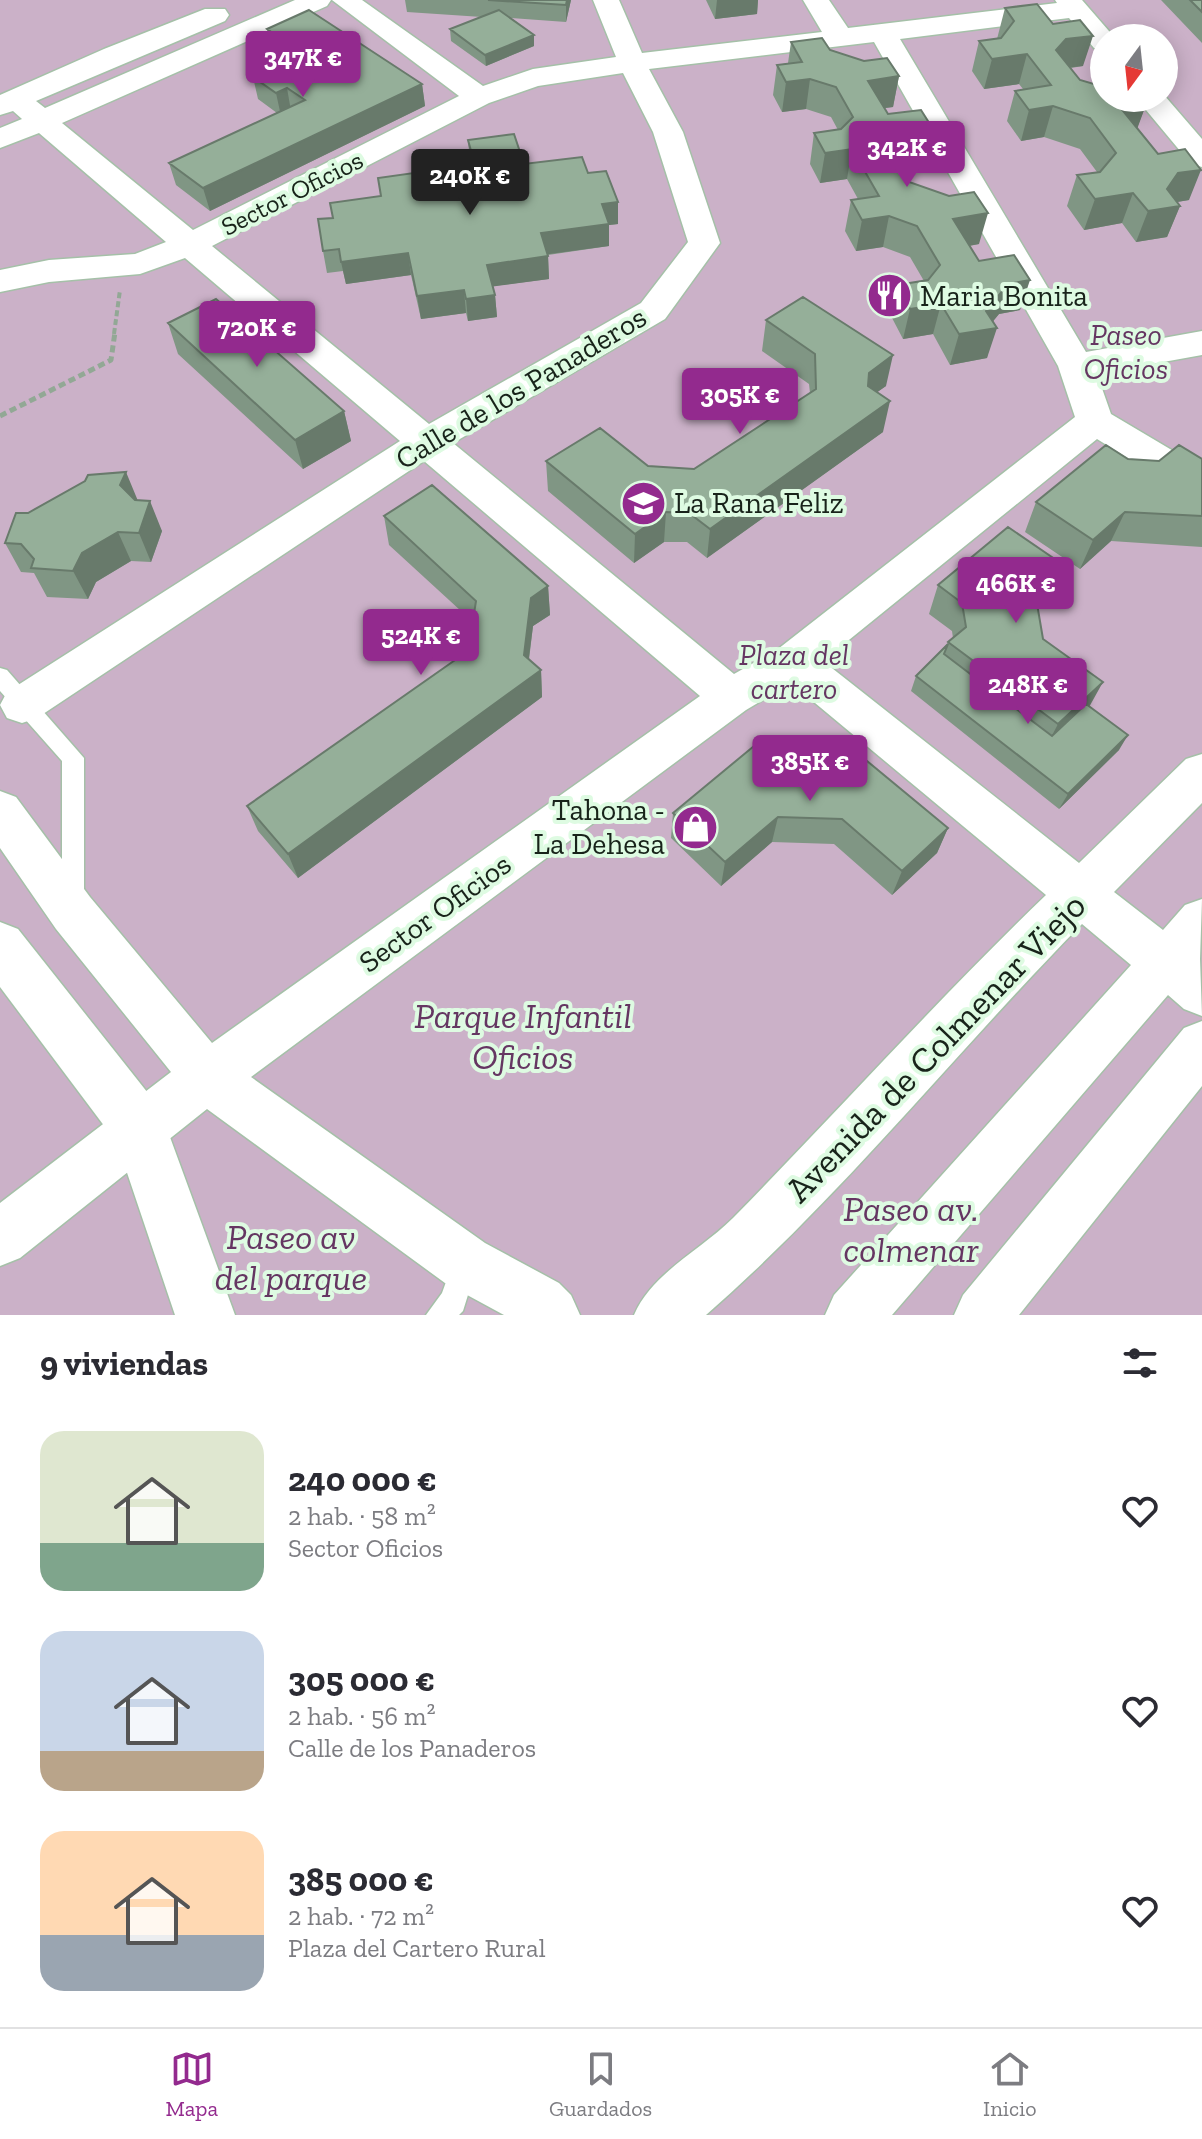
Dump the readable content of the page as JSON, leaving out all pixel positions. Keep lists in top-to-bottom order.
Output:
{
  "streets": {
    "street": ["Sector Oficios", "Calle de los Panaderos", "Avenida de Colmenar Viejo"]
  },
  "crossings": [
    ["Sector Oficios", "Calle de los Panaderos"]
  ],
  "parks": [
    "Paseo Oficios",
    "Plaza del cartero",
    "Parque Infantil Oficios",
    "Paseo av. colmenar",
    "Paseo av del parque"
  ],
  "places": {
    "restaurant": ["Maria Bonita"],
    "school or university": ["La Rana Feliz"],
    "shop": ["Tahona - La Dehesa"]
  },
  "north": "bottom",
  "page": {
    "price": [
      "347K €",
      "342K €",
      "240K €",
      "720K €",
      "305K €",
      "466K €",
      "524K €",
      "248K €",
      "385K €"
    ],
    "heading": "9 viviendas",
    "list": [
      {
        "name": "240 000 €",
        "note": "2 hab. · 58 m² · Sector Oficios"
      },
      {
        "name": "305 000 €",
        "note": "2 hab. · 56 m² · Calle de los Panaderos"
      },
      {
        "name": "385 000 €",
        "note": "2 hab. · 72 m² · Plaza del Cartero Rural"
      }
    ],
    "tabs": ["Mapa", "Guardados", "Inicio"]
  }
}
